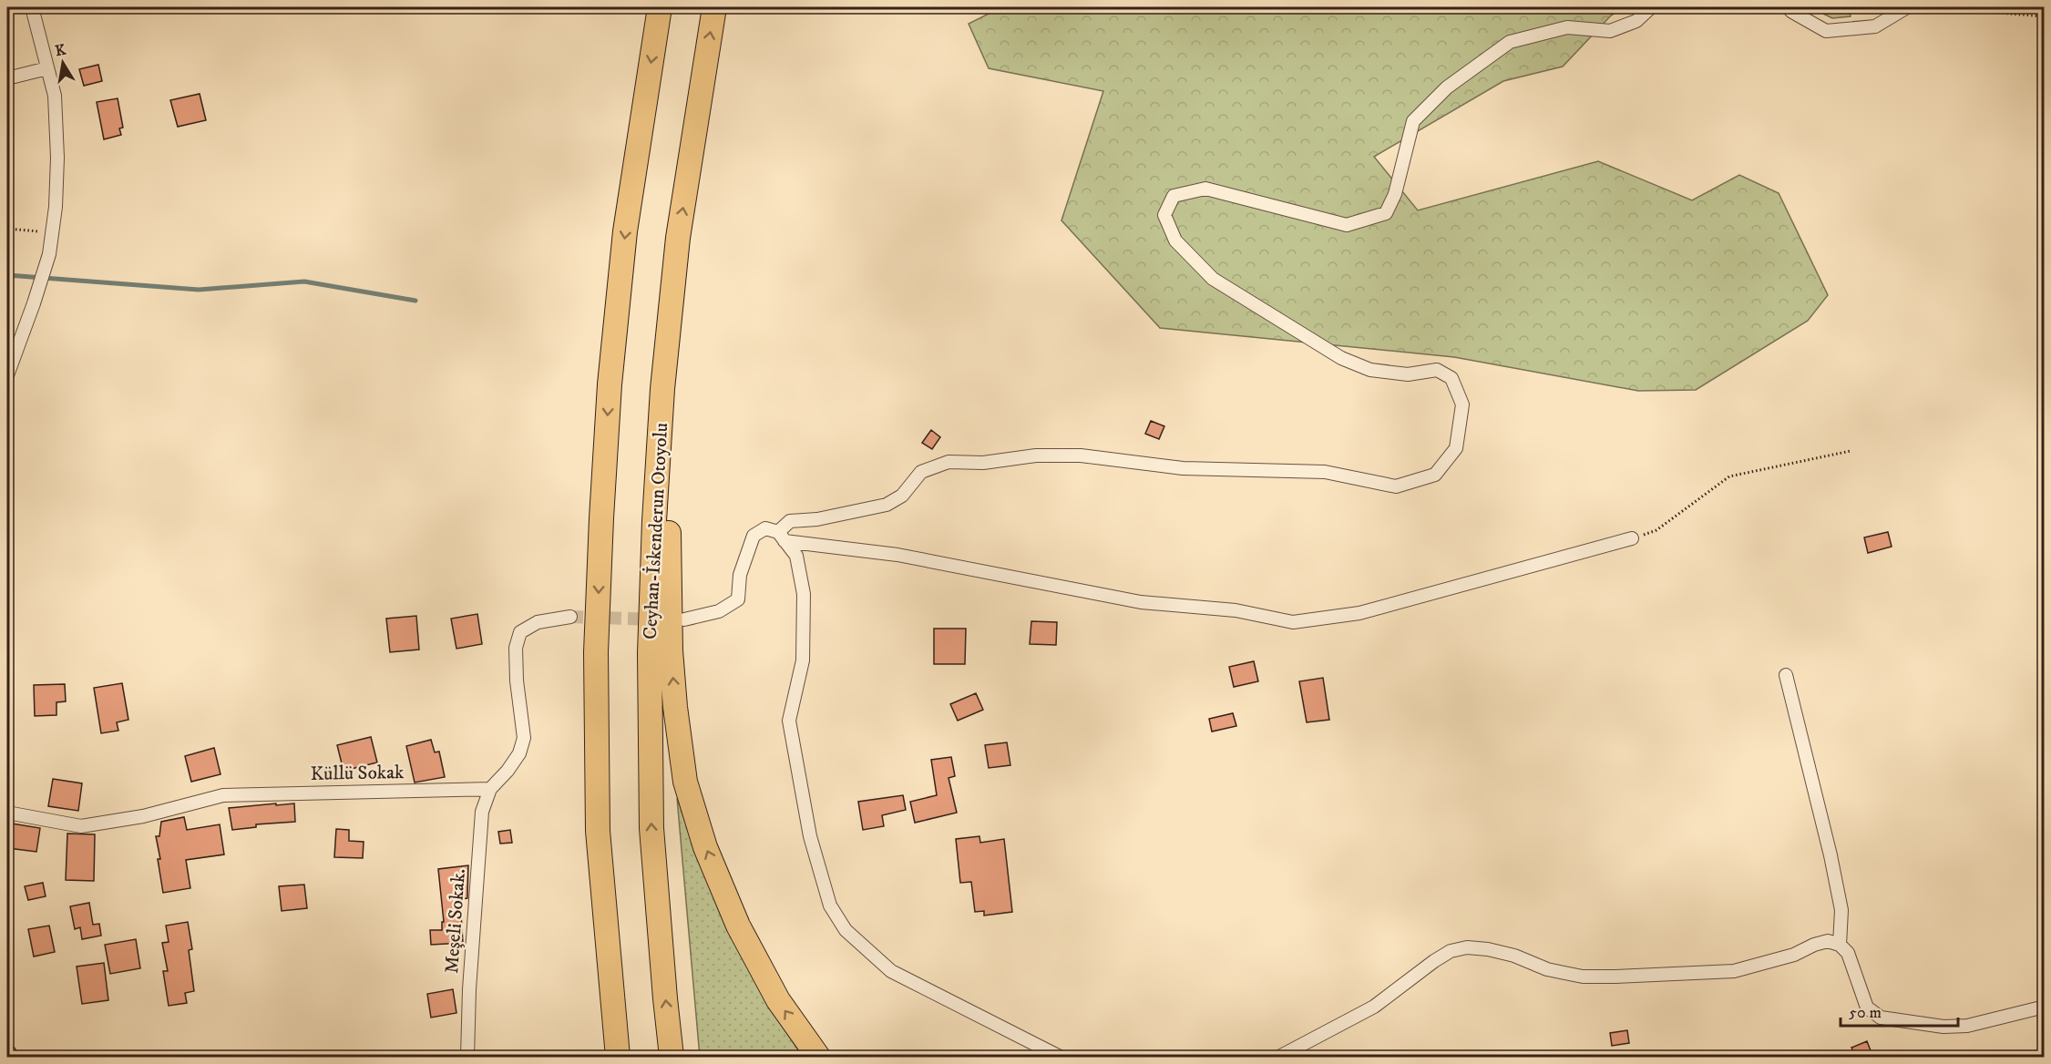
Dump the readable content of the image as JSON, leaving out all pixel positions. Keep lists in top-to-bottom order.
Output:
{
  "streets": {
    "highway": ["Ceyhan-İskenderun Otoyolu"],
    "street": ["Küllü Sokak", "Meşeli Sokak."]
  },
  "crossings": [
    ["Küllü Sokak", "Meşeli Sokak."]
  ],
  "scale_bar": "50 m",
  "north": "top"
}
